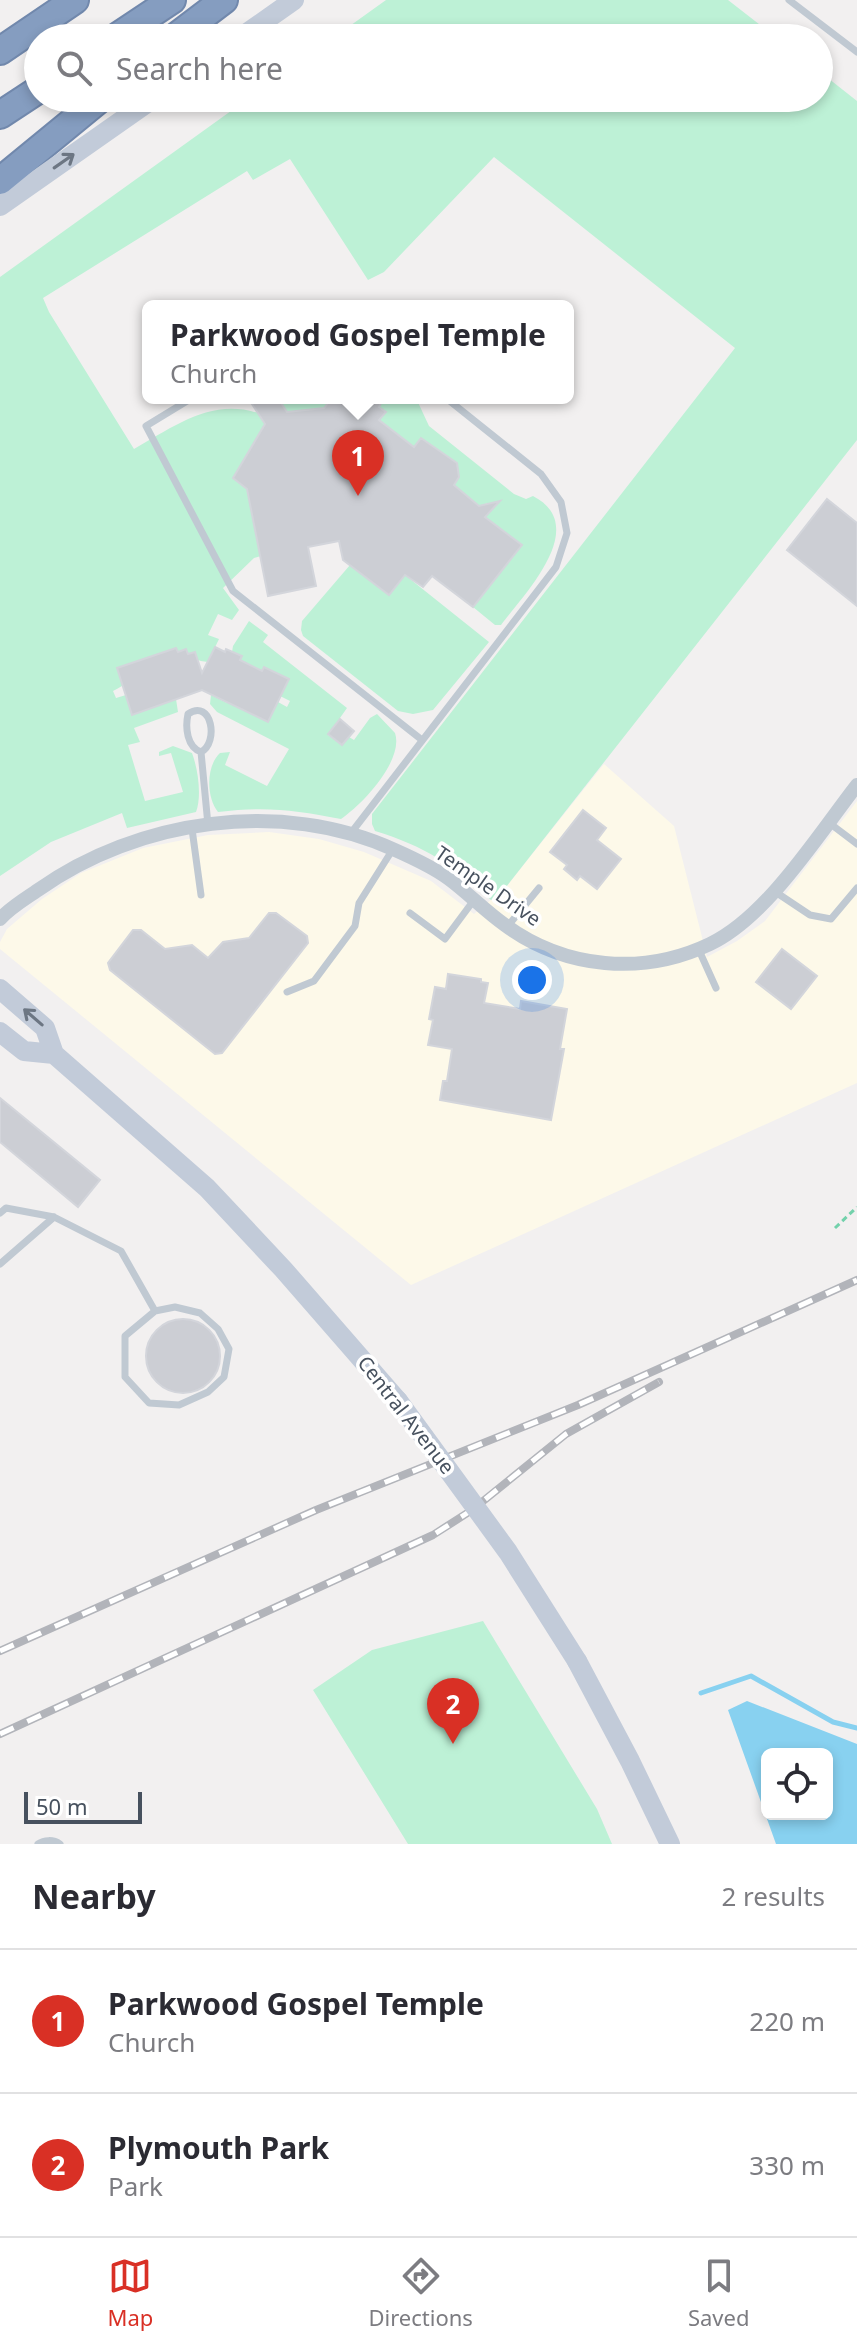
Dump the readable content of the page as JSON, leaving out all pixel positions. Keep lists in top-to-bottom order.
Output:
{
  "streets": {
    "street": ["Temple Drive", "Central Avenue"]
  },
  "scale_bar": "50 m",
  "page": {
    "search": "Search here",
    "popup": ["Parkwood Gospel Temple", "Church"],
    "pins": ["1", "2"],
    "scale": "50 m",
    "heading": ["Nearby", "2 results"],
    "list": [
      {
        "mark": "1",
        "name": "Parkwood Gospel Temple",
        "note": "Church",
        "value": "220 m"
      },
      {
        "mark": "2",
        "name": "Plymouth Park",
        "note": "Park",
        "value": "330 m"
      }
    ],
    "nav": ["Map", "Directions", "Saved"]
  }
}
